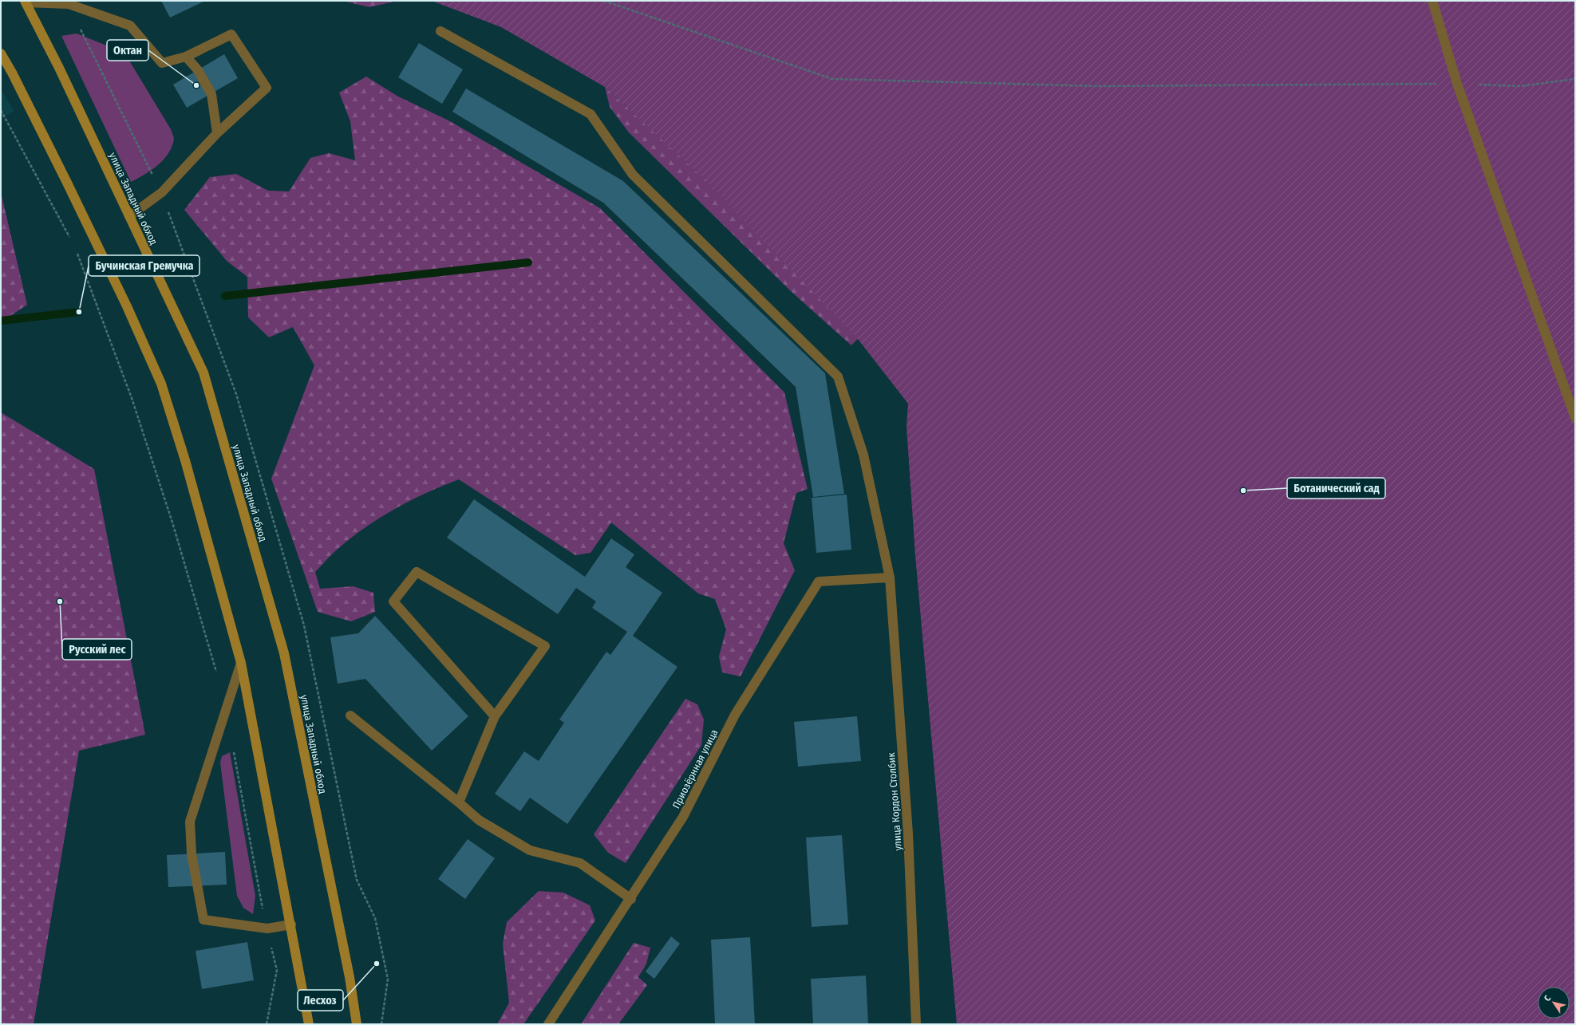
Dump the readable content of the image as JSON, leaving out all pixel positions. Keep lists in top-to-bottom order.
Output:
{
  "streets": {
    "main road": ["улица Западный обход"],
    "street": ["Приозёрнная улица", "улица Кордон Столбик"]
  },
  "crossings": [
    ["Приозёрнная улица", "улица Кордон Столбик"]
  ],
  "places": [
    "Октан",
    "Бучинская Гремучка",
    "Ботанический сад",
    "Русский лес",
    "Лесхоз"
  ],
  "north": "top left"
}
